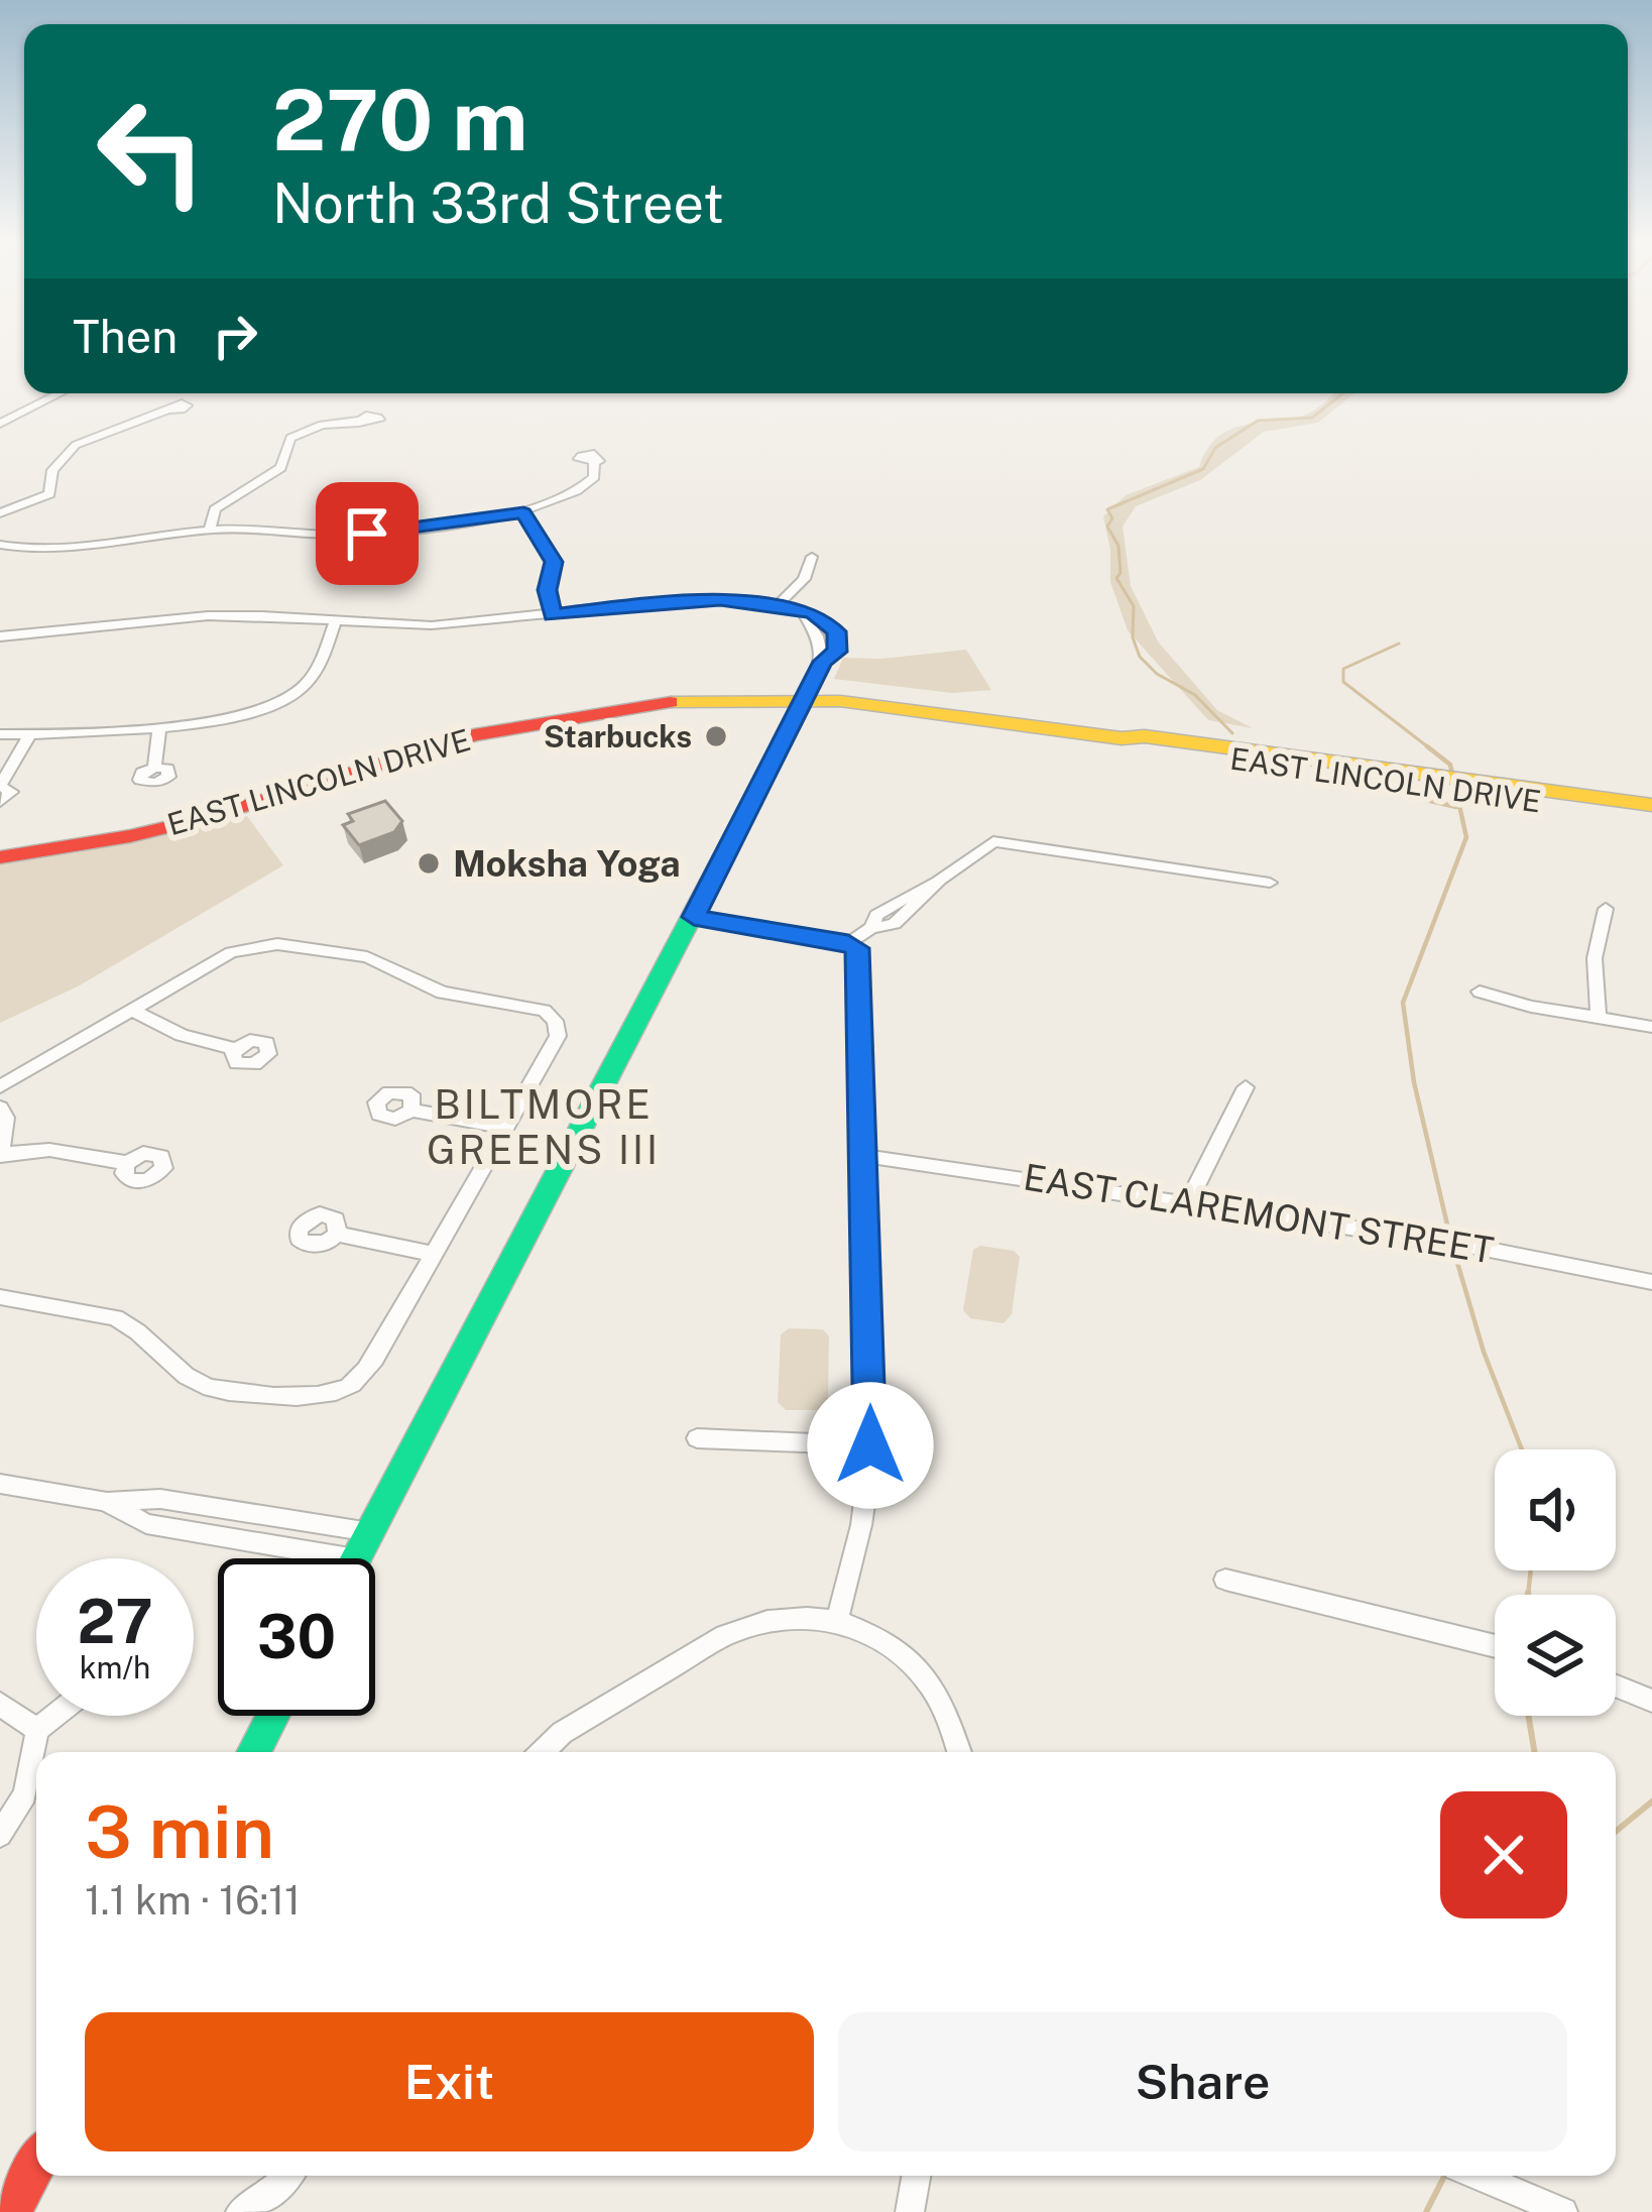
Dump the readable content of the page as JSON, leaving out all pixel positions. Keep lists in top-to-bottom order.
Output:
{
  "streets": {
    "main road": ["EAST LINCOLN DRIVE"],
    "street": ["EAST CLAREMONT STREET"]
  },
  "districts": ["BILTMORE GREENS III"],
  "places": ["Starbucks", "Moksha Yoga"],
  "page": {
    "turn": ["270 m", "North 33rd Street"],
    "then": "Then",
    "speed": "27 km/h",
    "limit": "30",
    "heading": ["3 min", "1.1 km · 16:11"],
    "buttons": ["Exit", "Share"]
  }
}
